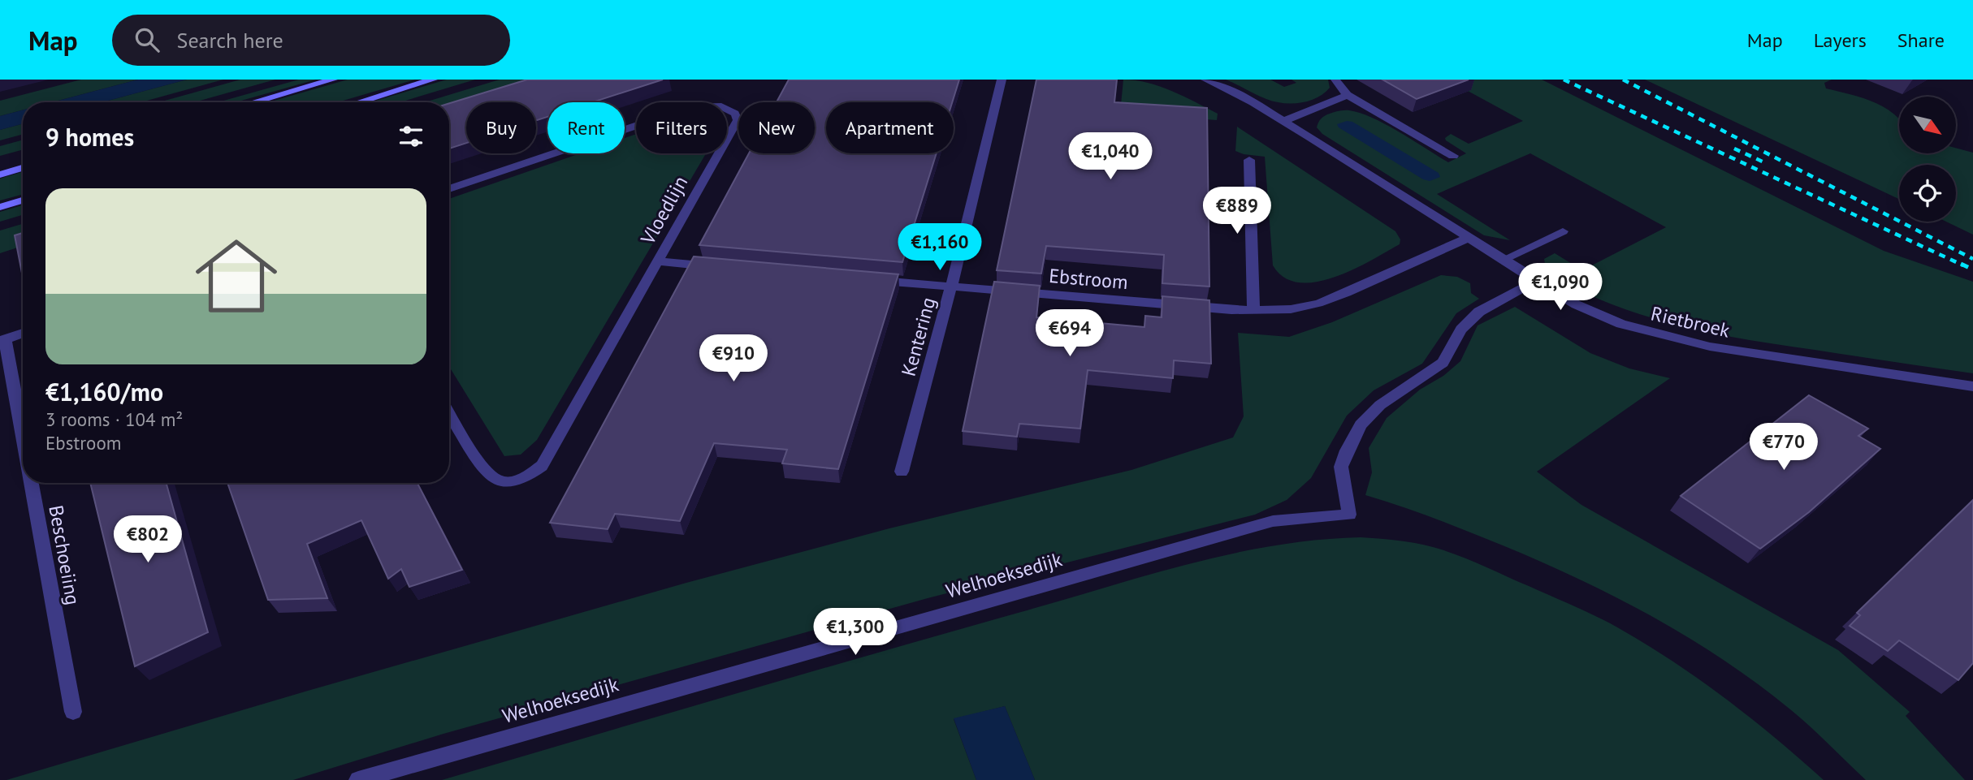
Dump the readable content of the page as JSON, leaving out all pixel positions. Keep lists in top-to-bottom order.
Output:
{
  "streets": {
    "street": [
      "Vloedlijn",
      "Ebstroom",
      "Rietbroek",
      "Kentering",
      "Beschoeiing",
      "Welhoeksedijk"
    ]
  },
  "crossings": [
    ["Ebstroom", "Rietbroek"],
    ["Ebstroom", "Kentering"],
    ["Rietbroek", "Welhoeksedijk"]
  ],
  "north": "bottom right",
  "page": {
    "header": "Map",
    "search": "Search here",
    "nav": ["Map", "Layers", "Share"],
    "chip": [
      "Buy",
      "Rent",
      "Filters",
      "New",
      "Apartment"
    ],
    "heading": "9 homes",
    "price": [
      "€1,040",
      "€889",
      "€1,160",
      "€1,090",
      "€694",
      "€910",
      "€770",
      "€802",
      "€1,300"
    ],
    "list": [
      {
        "name": "€1,160/mo",
        "note": "3 rooms · 104 m² · Ebstroom"
      }
    ]
  }
}
